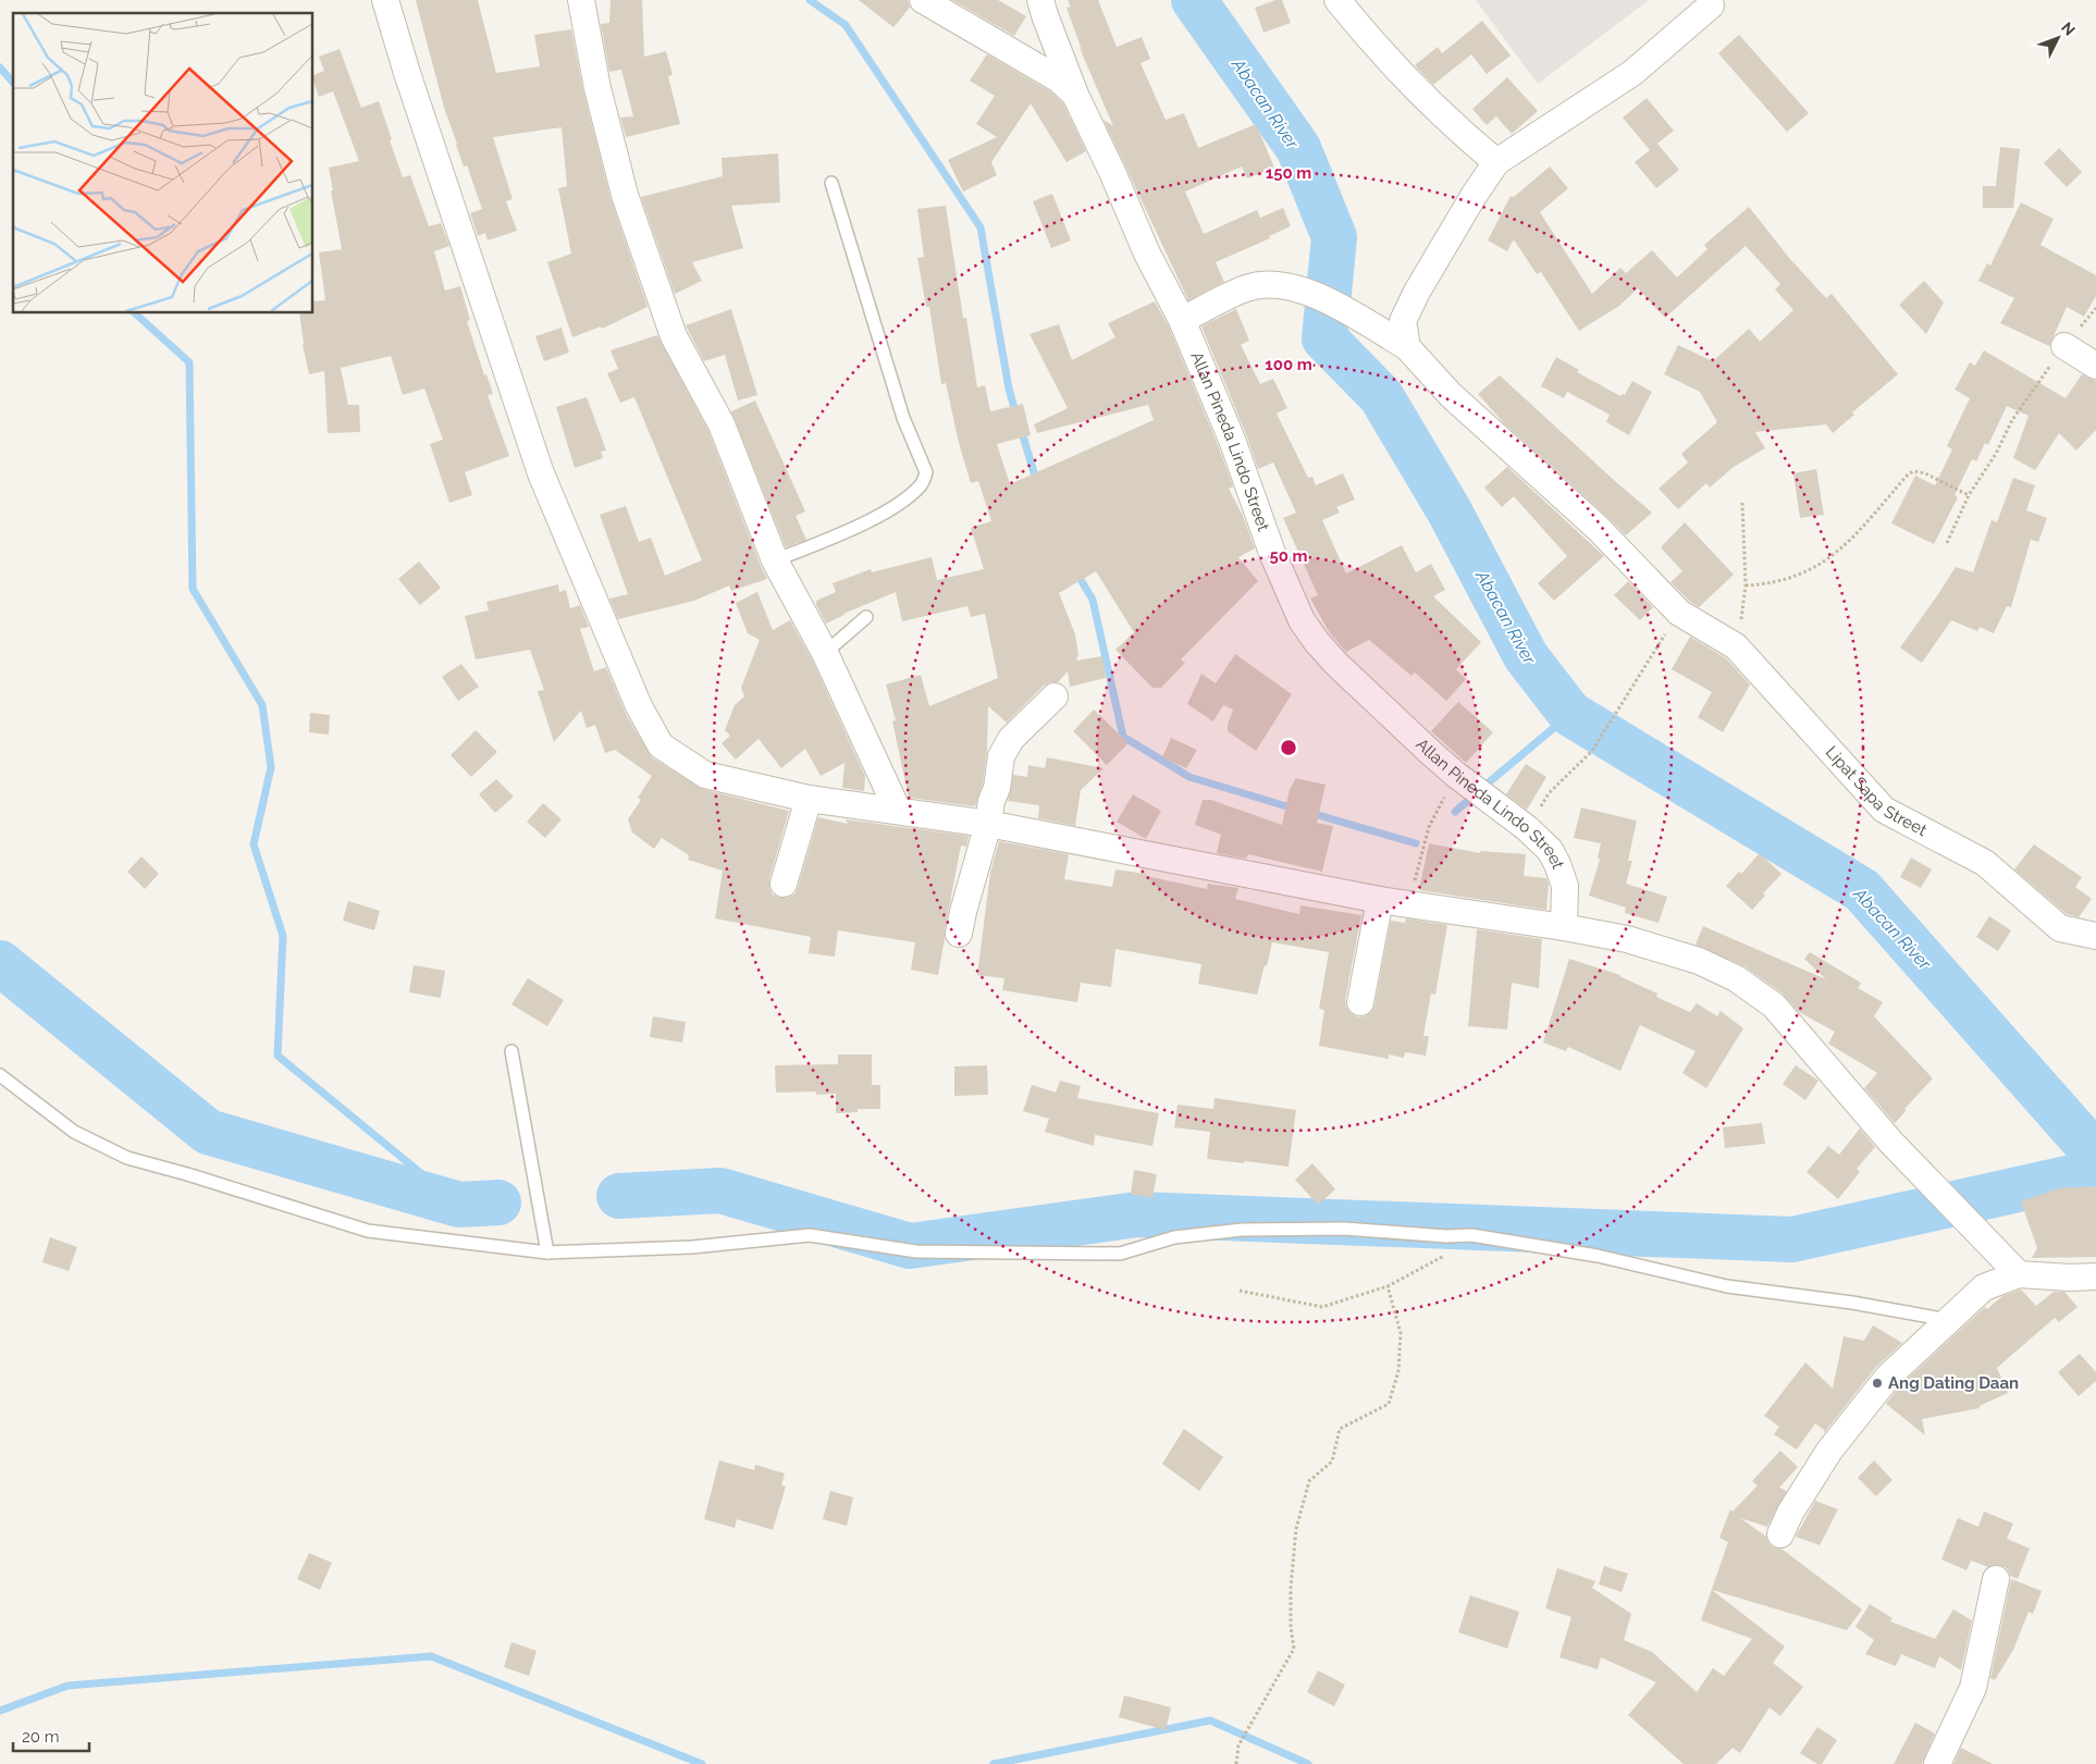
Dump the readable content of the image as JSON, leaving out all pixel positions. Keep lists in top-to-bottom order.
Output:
{
  "streets": {
    "street": ["Allan Pineda Lindo Street", "Lipat Sapa Street"]
  },
  "water": ["Abacan River"],
  "places": ["Ang Dating Daan"],
  "scale_bar": "20 m",
  "north": "top right",
  "rings": ["150 m", "100 m", "50 m"]
}
